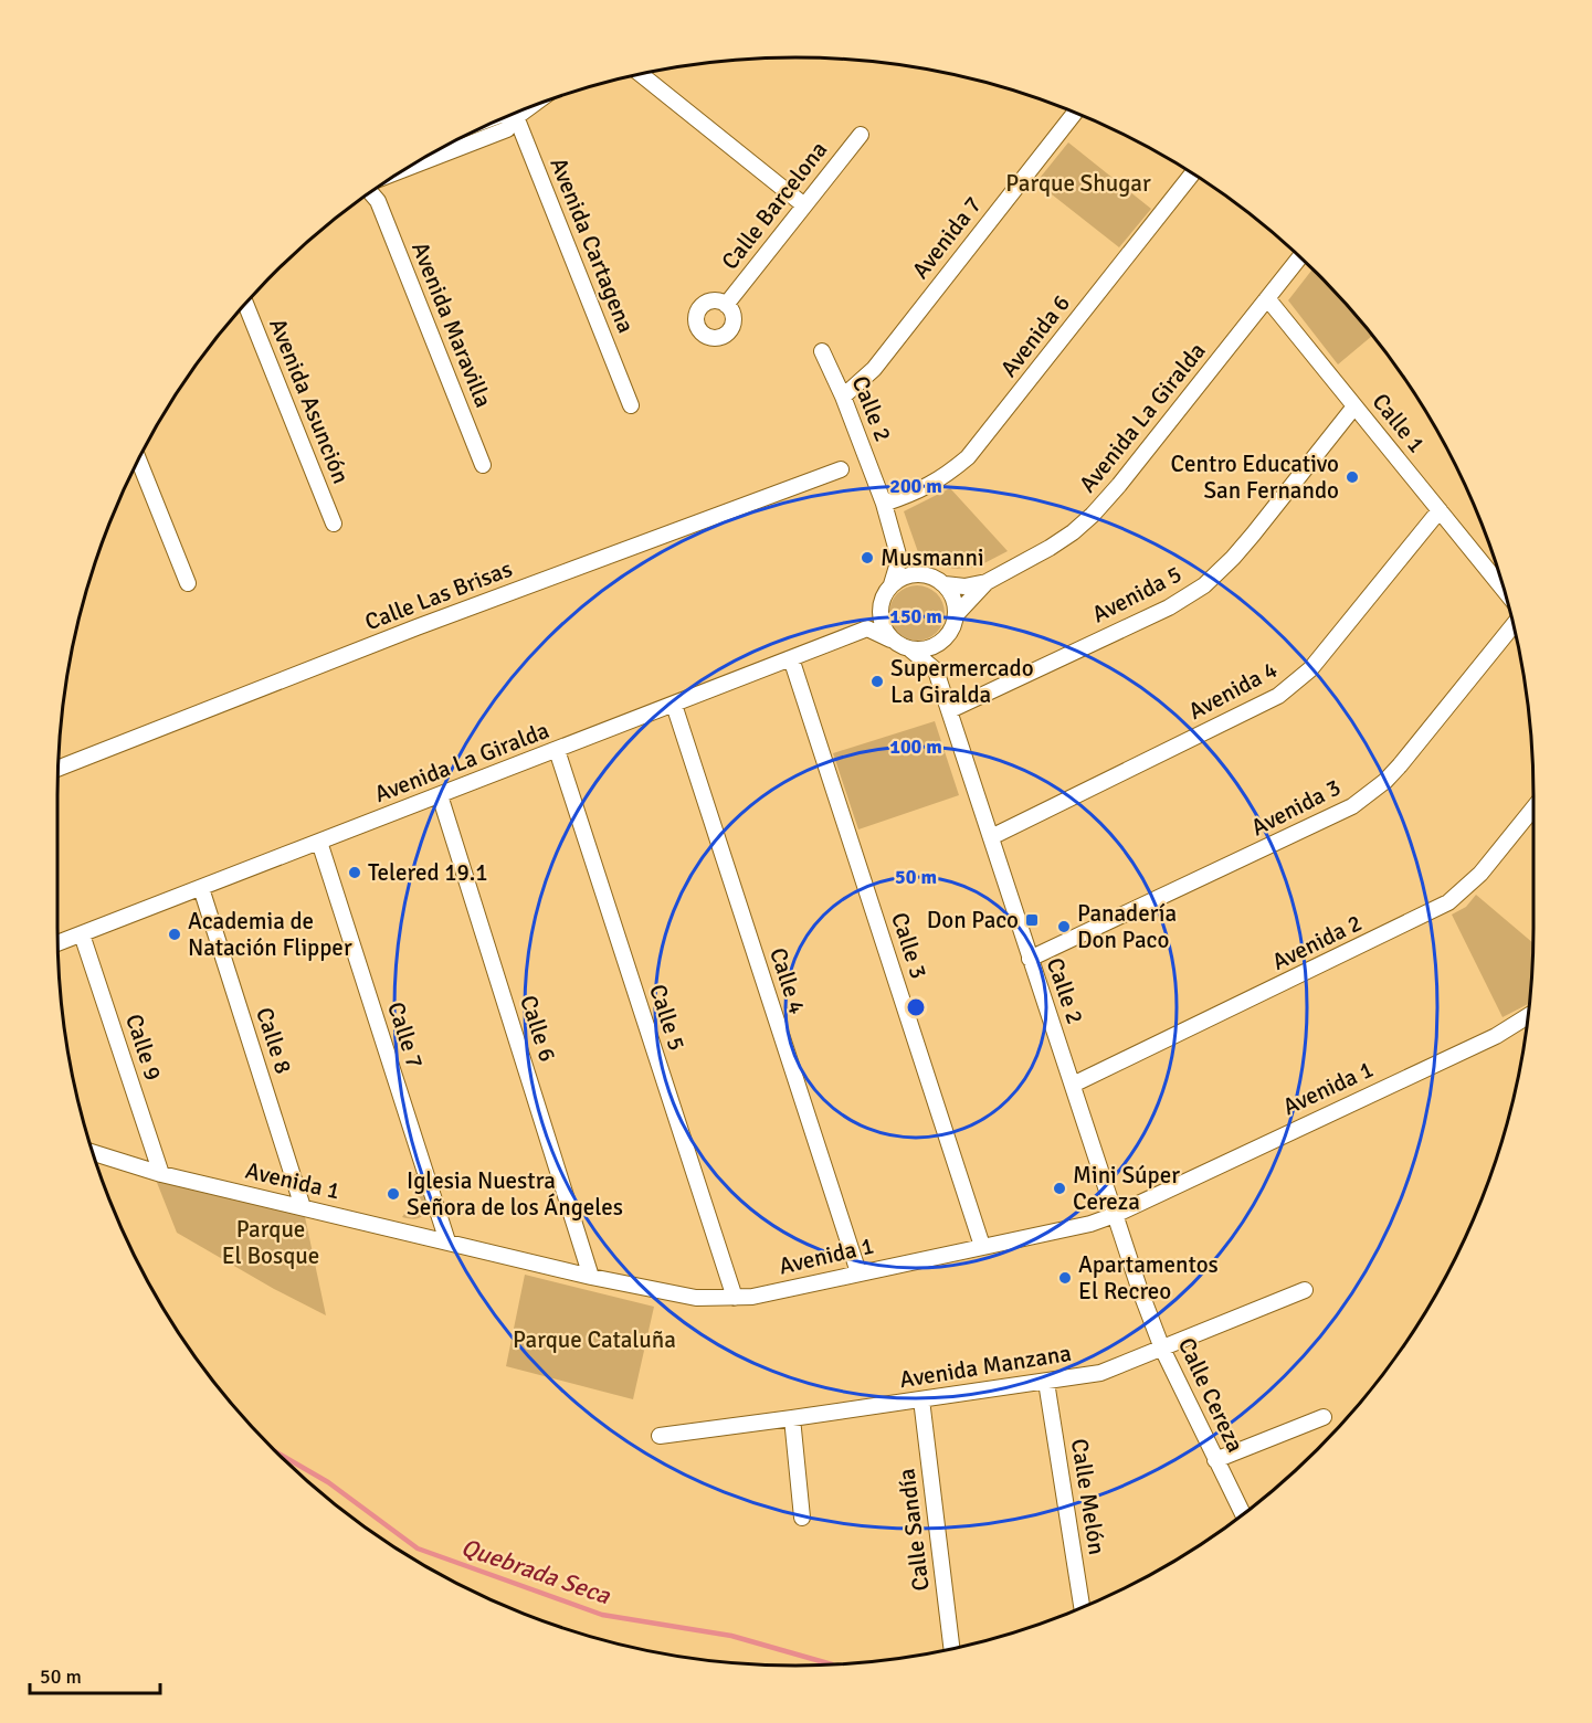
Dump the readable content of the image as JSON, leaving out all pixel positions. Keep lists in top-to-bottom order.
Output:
{
  "streets": {
    "street": [
      "Calle Barcelona",
      "Avenida 7",
      "Avenida Cartagena",
      "Avenida Maravilla",
      "Avenida 6",
      "Avenida Asunción",
      "Calle 2",
      "Avenida La Giralda",
      "Calle 1",
      "Avenida 5",
      "Calle Las Brisas",
      "Avenida 4",
      "Avenida 3",
      "Avenida 2",
      "Calle 3",
      "Calle 4",
      "Calle 5",
      "Calle 6",
      "Calle 7",
      "Calle 8",
      "Calle 9",
      "Avenida 1",
      "Avenida Manzana",
      "Calle Cereza",
      "Calle Melón",
      "Calle Sandía"
    ]
  },
  "crossings": [
    ["Avenida 7", "Calle 2"],
    ["Avenida 6", "Calle 2"],
    ["Calle 2", "Avenida 5"],
    ["Calle 2", "Avenida 4"],
    ["Calle 2", "Avenida 3"],
    ["Calle 2", "Avenida 2"],
    ["Calle 2", "Avenida 1"],
    ["Calle 2", "Calle Cereza"],
    ["Avenida La Giralda", "Calle 1"],
    ["Avenida La Giralda", "Calle 3"],
    ["Avenida La Giralda", "Calle 4"],
    ["Avenida La Giralda", "Calle 5"],
    ["Avenida La Giralda", "Calle 6"],
    ["Avenida La Giralda", "Calle 7"],
    ["Avenida La Giralda", "Calle 8"],
    ["Avenida La Giralda", "Calle 9"],
    ["Calle 1", "Avenida 5"],
    ["Calle 1", "Avenida 4"],
    ["Calle 3", "Avenida 1"],
    ["Calle 4", "Avenida 1"],
    ["Calle 5", "Avenida 1"],
    ["Calle 6", "Avenida 1"],
    ["Calle 7", "Avenida 1"],
    ["Calle 8", "Avenida 1"],
    ["Calle 9", "Avenida 1"],
    ["Avenida Manzana", "Calle Cereza"],
    ["Avenida Manzana", "Calle Melón"],
    ["Avenida Manzana", "Calle Sandía"]
  ],
  "water": ["Quebrada Seca"],
  "parks": ["Parque Shugar", "Parque El Bosque", "Parque Cataluña"],
  "places": {
    "other": [
      "Centro Educativo San Fernando",
      "Musmanni",
      "Supermercado La Giralda",
      "Telered 19.1",
      "Panadería Don Paco",
      "Academia de Natación Flipper",
      "Mini Súper Cereza",
      "Iglesia Nuestra Señora de los Ángeles",
      "Apartamentos El Recreo"
    ],
    "transit": ["Don Paco"]
  },
  "scale_bar": "50 m",
  "rings": [
    "200 m",
    "150 m",
    "100 m",
    "50 m"
  ]
}
